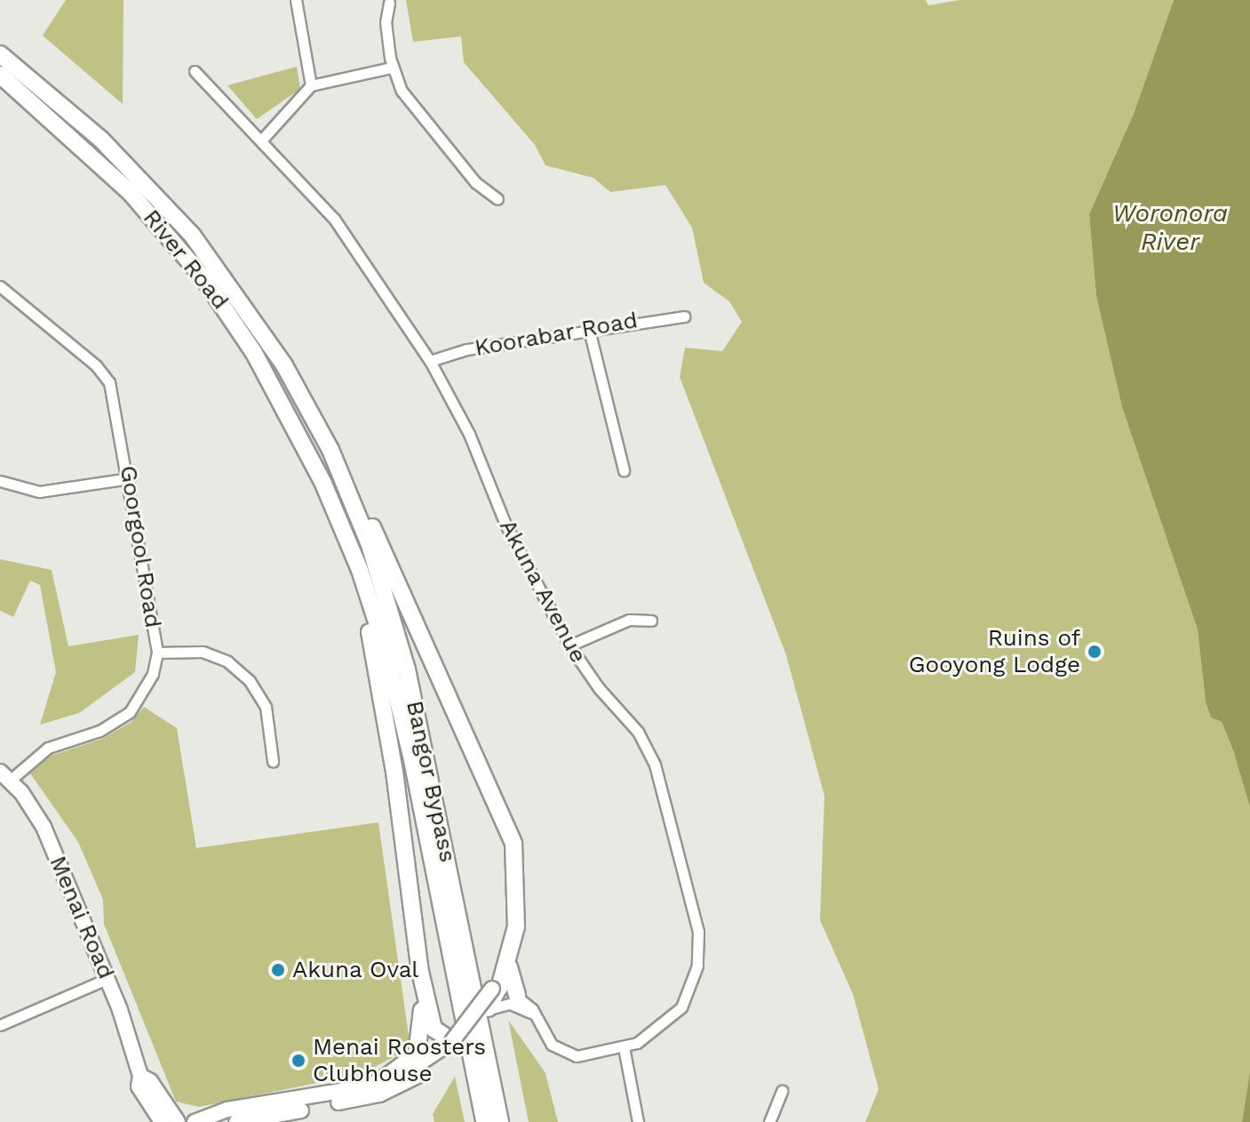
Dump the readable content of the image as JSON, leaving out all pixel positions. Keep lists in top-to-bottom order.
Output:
{
  "streets": {
    "main road": ["River Road", "Bangor Bypass", "Menai Road"],
    "street": ["Koorabar Road", "Goorgool Road", "Akuna Avenue"]
  },
  "crossings": [
    ["River Road", "Bangor Bypass"],
    ["Koorabar Road", "Akuna Avenue"],
    ["Goorgool Road", "Menai Road"]
  ],
  "water": ["Woronora River"],
  "places": ["Ruins of Gooyong Lodge", "Akuna Oval", "Menai Roosters Clubhouse"]
}
